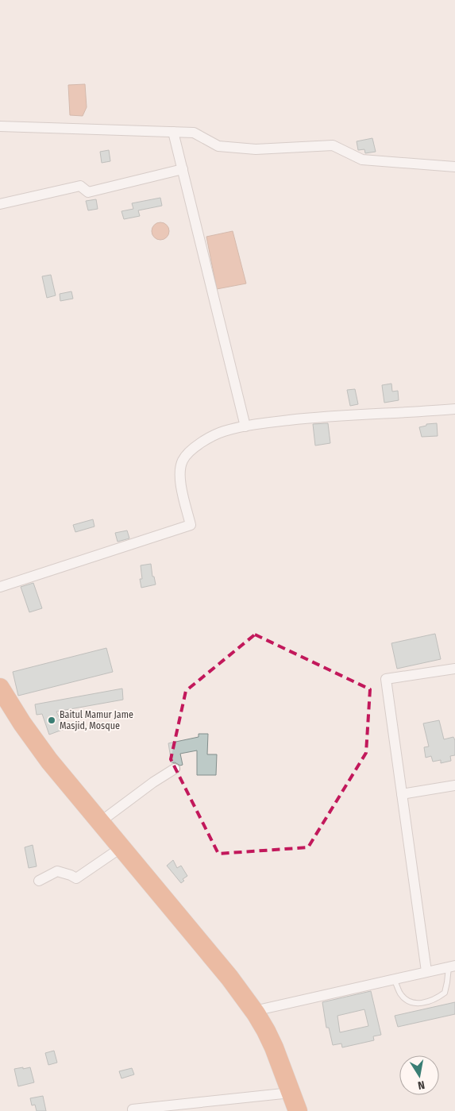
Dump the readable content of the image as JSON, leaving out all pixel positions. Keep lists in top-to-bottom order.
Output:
{
  "places": ["Baitul Mamur Jame Masjid, Mosque"],
  "north": "bottom"
}
